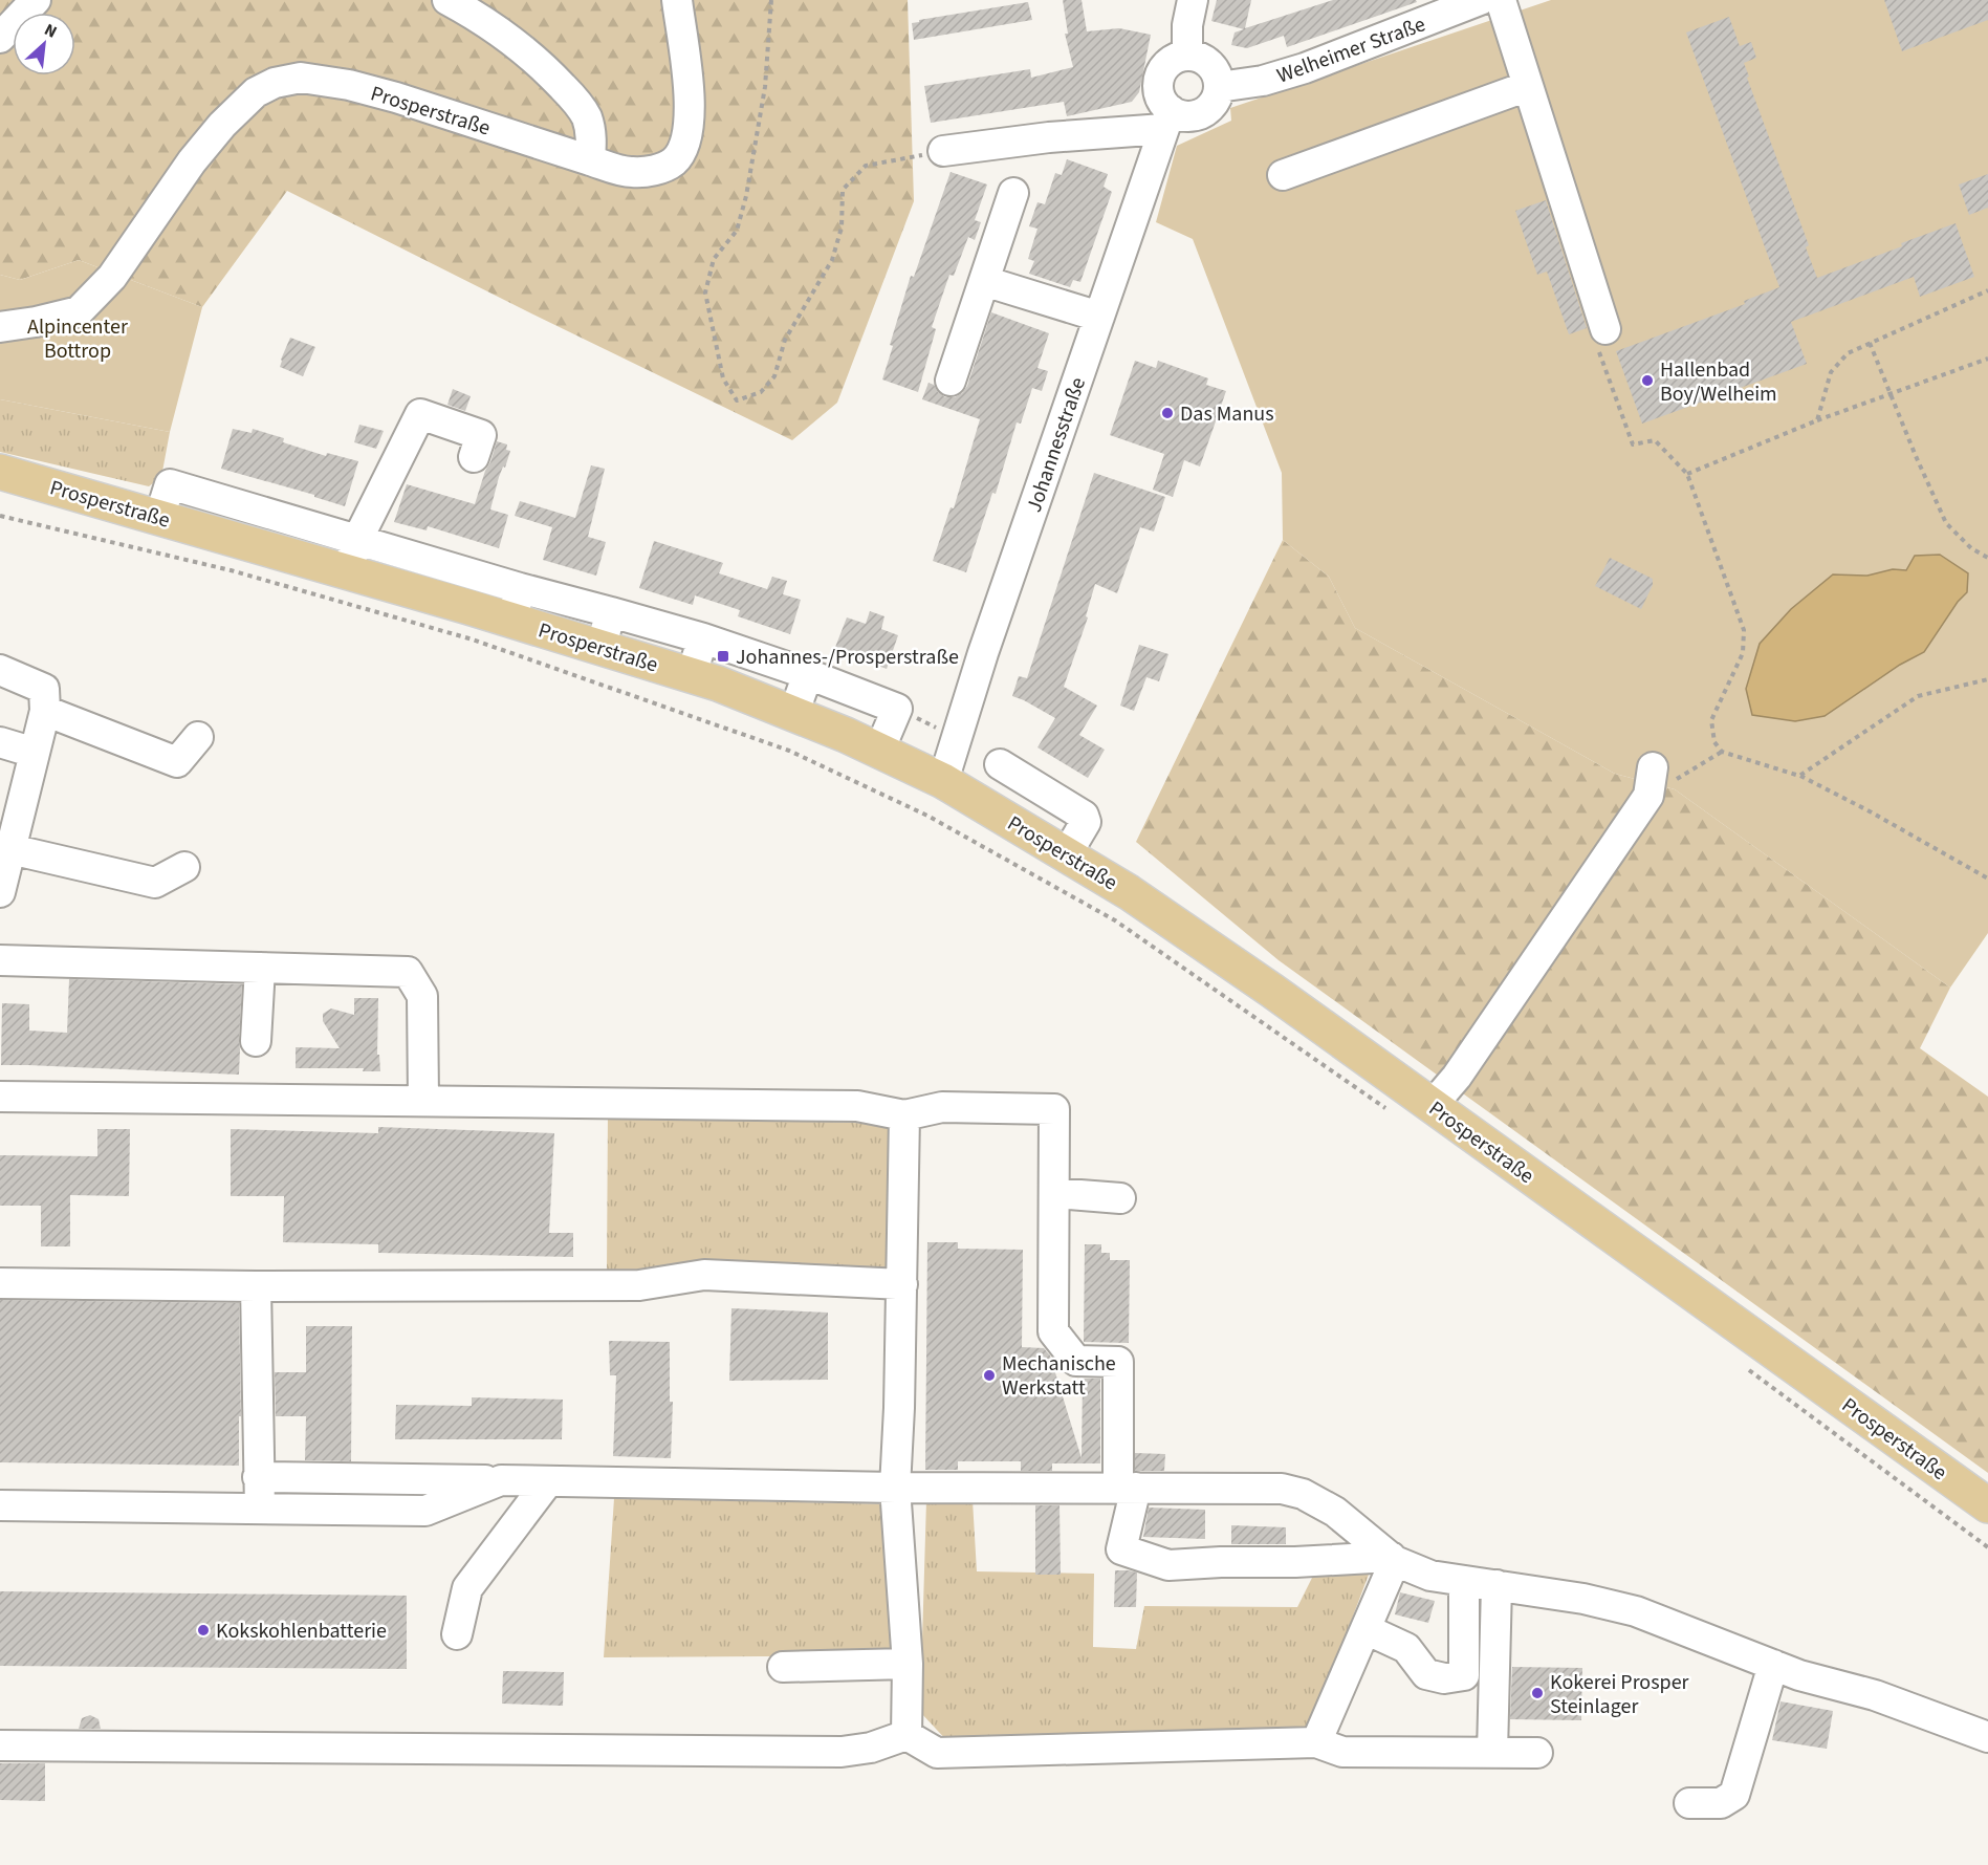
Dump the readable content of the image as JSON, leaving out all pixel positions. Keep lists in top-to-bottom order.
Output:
{
  "streets": {
    "main road": ["Prosperstraße"],
    "street": ["Welheimer Straße", "Johannesstraße"]
  },
  "crossings": [
    ["Welheimer Straße", "Johannesstraße"],
    ["Prosperstraße", "Johannesstraße"]
  ],
  "parks": ["Alpincenter Bottrop"],
  "places": {
    "other": [
      "Hallenbad Boy/Welheim",
      "Das Manus",
      "Mechanische Werkstatt",
      "Kokskohlenbatterie",
      "Kokerei Prosper Steinlager"
    ],
    "transit": ["Johannes-/Prosperstraße"]
  },
  "north": "top right"
}
